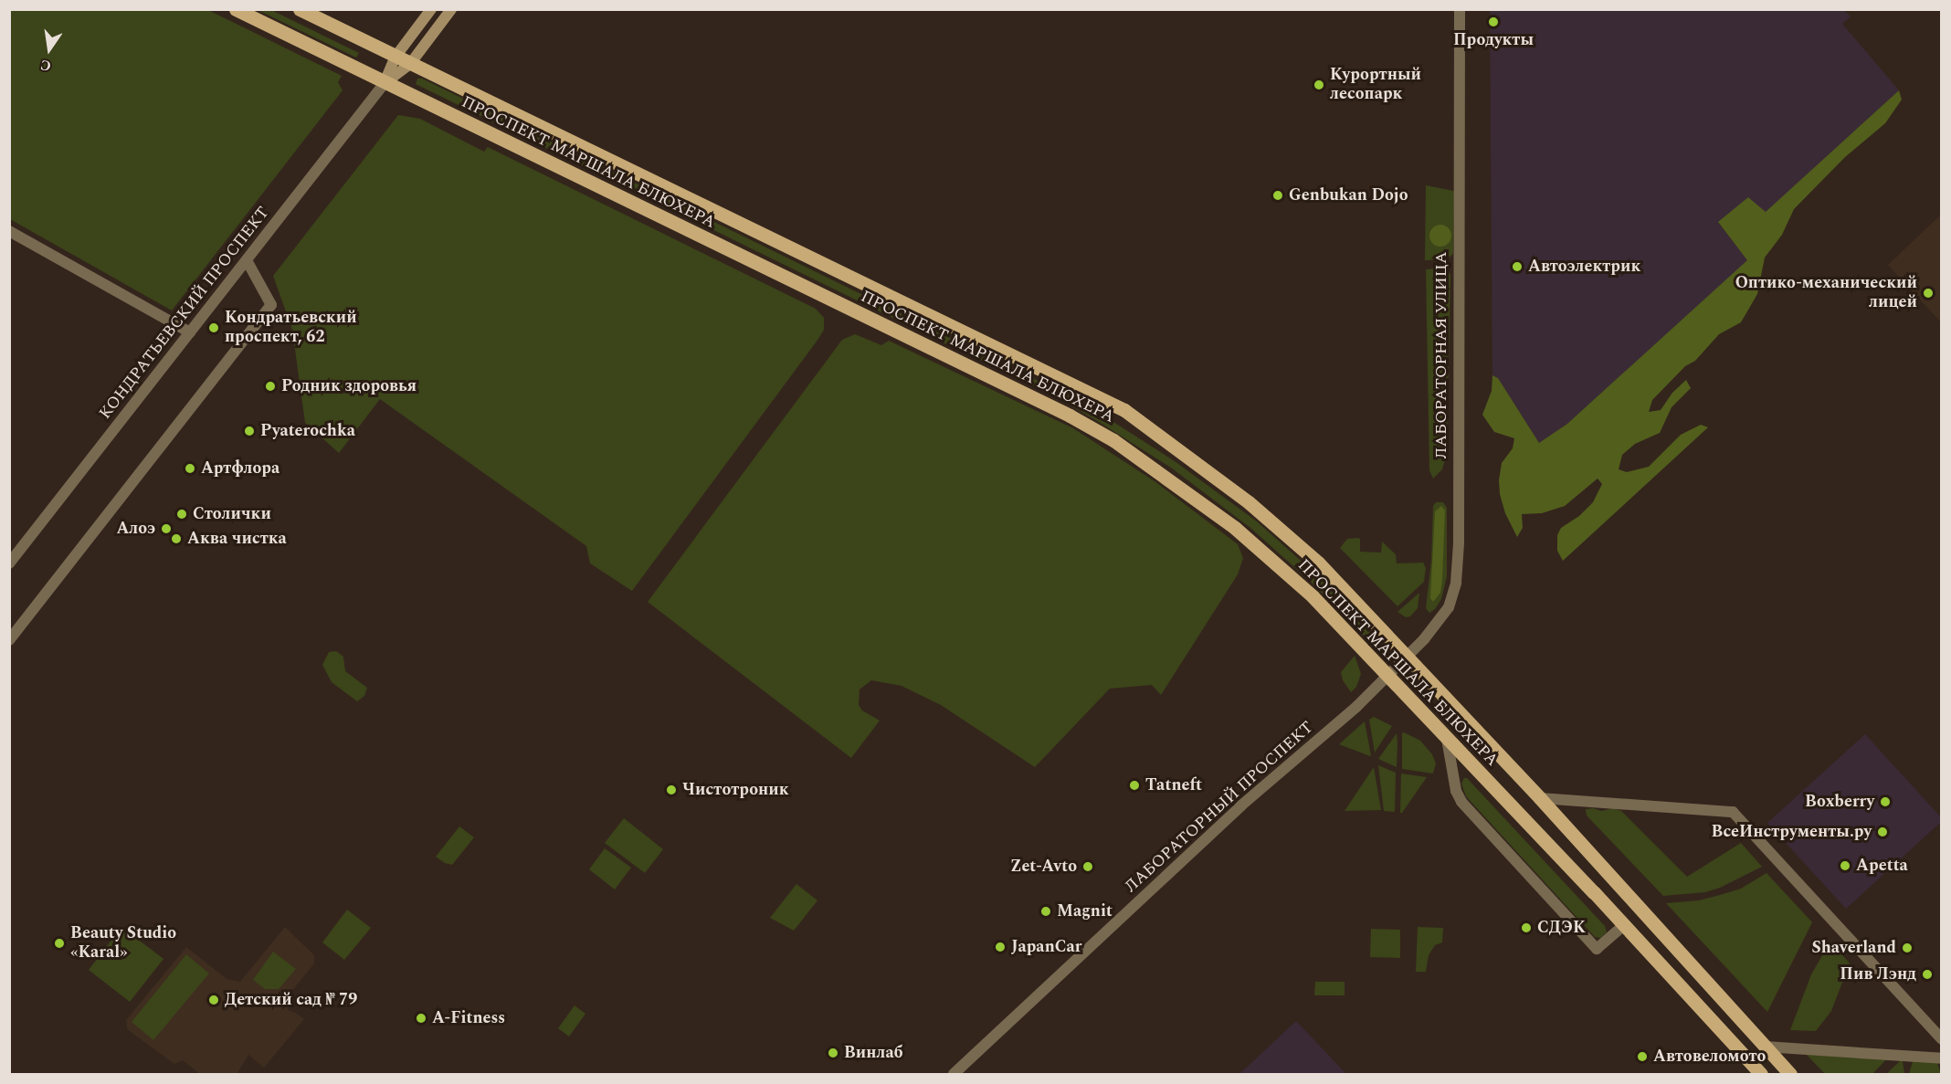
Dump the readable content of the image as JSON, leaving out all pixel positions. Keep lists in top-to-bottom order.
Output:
{
  "streets": {
    "main road": ["ПРОСПЕКТ МАРШАЛА БЛЮХЕРА", "КОНДРАТЬЕВСКИЙ ПРОСПЕКТ"],
    "street": ["ЛАБОРАТОРНАЯ УЛИЦА", "ЛАБОРАТОРНЫЙ ПРОСПЕКТ"]
  },
  "crossings": [
    ["ПРОСПЕКТ МАРШАЛА БЛЮХЕРА", "КОНДРАТЬЕВСКИЙ ПРОСПЕКТ"],
    ["ПРОСПЕКТ МАРШАЛА БЛЮХЕРА", "ЛАБОРАТОРНАЯ УЛИЦА"],
    ["ПРОСПЕКТ МАРШАЛА БЛЮХЕРА", "ЛАБОРАТОРНЫЙ ПРОСПЕКТ"],
    ["ЛАБОРАТОРНАЯ УЛИЦА", "ЛАБОРАТОРНЫЙ ПРОСПЕКТ"]
  ],
  "places": [
    "Продукты",
    "Курортный лесопарк",
    "Genbukan Dojo",
    "Автоэлектрик",
    "Оптико-механический лицей",
    "Кондратьевский проспект, 62",
    "Родник здоровья",
    "Pyaterochka",
    "Артфлора",
    "Столички",
    "Алоэ",
    "Аква чистка",
    "Tatneft",
    "Чистотроник",
    "Boxberry",
    "ВсеИнструменты.ру",
    "Apetta",
    "Zet-Avto",
    "Magnit",
    "СДЭК",
    "Beauty Studio «Karal»",
    "JapanCar",
    "Shaverland",
    "Пив Лэнд",
    "Детский сад № 79",
    "A-Fitness",
    "Винлаб",
    "Автовеломото"
  ],
  "north": "bottom"
}
